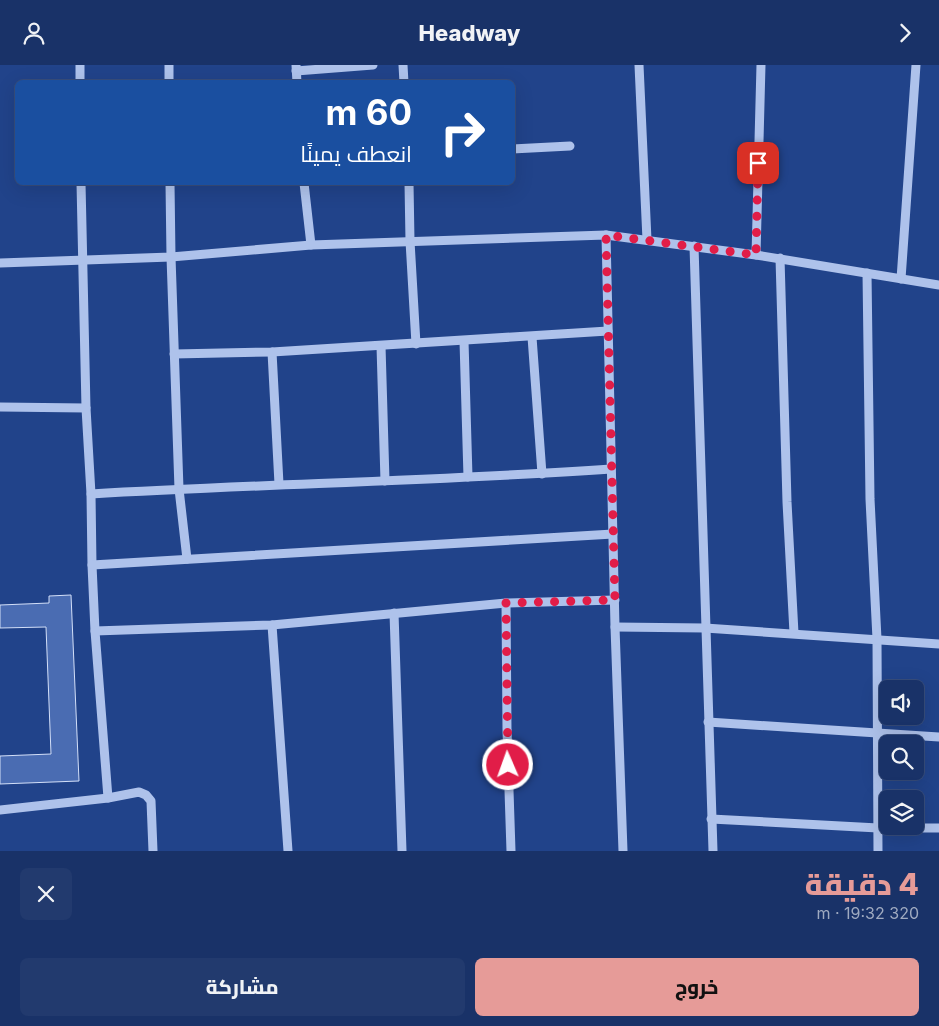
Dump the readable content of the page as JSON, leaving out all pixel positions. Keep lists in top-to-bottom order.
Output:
{
  "page": {
    "header": "Headway",
    "turn": ["60 m", "انعطف يمينًا"],
    "heading": ["4 دقيقة", "320 m · 19:32"],
    "buttons": ["خروج", "مشاركة"]
  }
}
